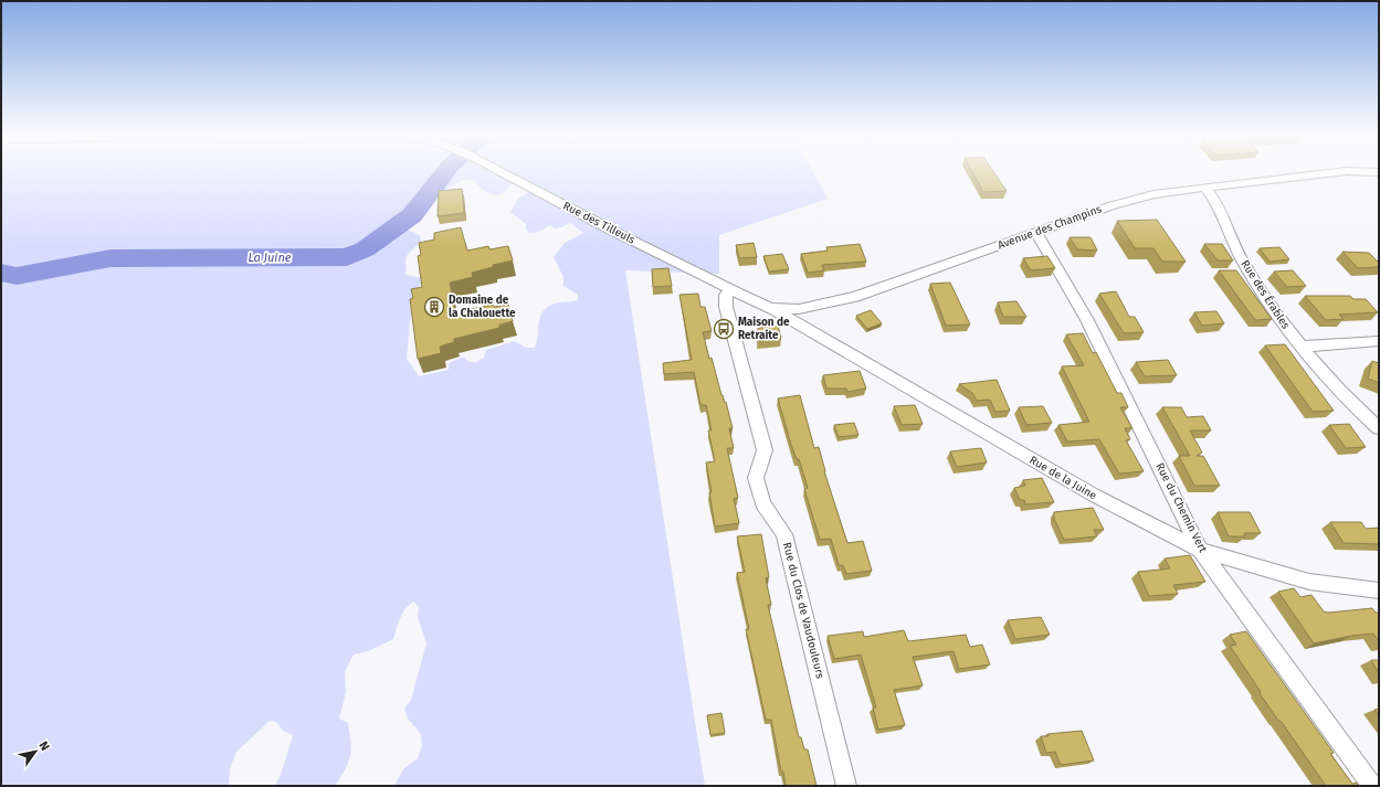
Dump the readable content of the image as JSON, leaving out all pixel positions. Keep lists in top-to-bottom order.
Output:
{
  "streets": {
    "street": [
      "Rue des Tilleuls",
      "Avenue des Champins",
      "Rue des Érables",
      "Rue de la Juine",
      "Rue du Chemin Vert",
      "Rue du Clos de Vaudouleurs"
    ]
  },
  "crossings": [
    ["Rue des Tilleuls", "Avenue des Champins"],
    ["Rue des Tilleuls", "Rue du Clos de Vaudouleurs"],
    ["Avenue des Champins", "Rue des Érables"],
    ["Avenue des Champins", "Rue de la Juine"],
    ["Avenue des Champins", "Rue du Chemin Vert"],
    ["Avenue des Champins", "Rue du Clos de Vaudouleurs"],
    ["Rue de la Juine", "Rue du Chemin Vert"]
  ],
  "water": ["La Juine"],
  "places": {
    "building": ["Domaine de la Chalouette"],
    "bus stop": ["Maison de Retraite"]
  },
  "north": "top right"
}
